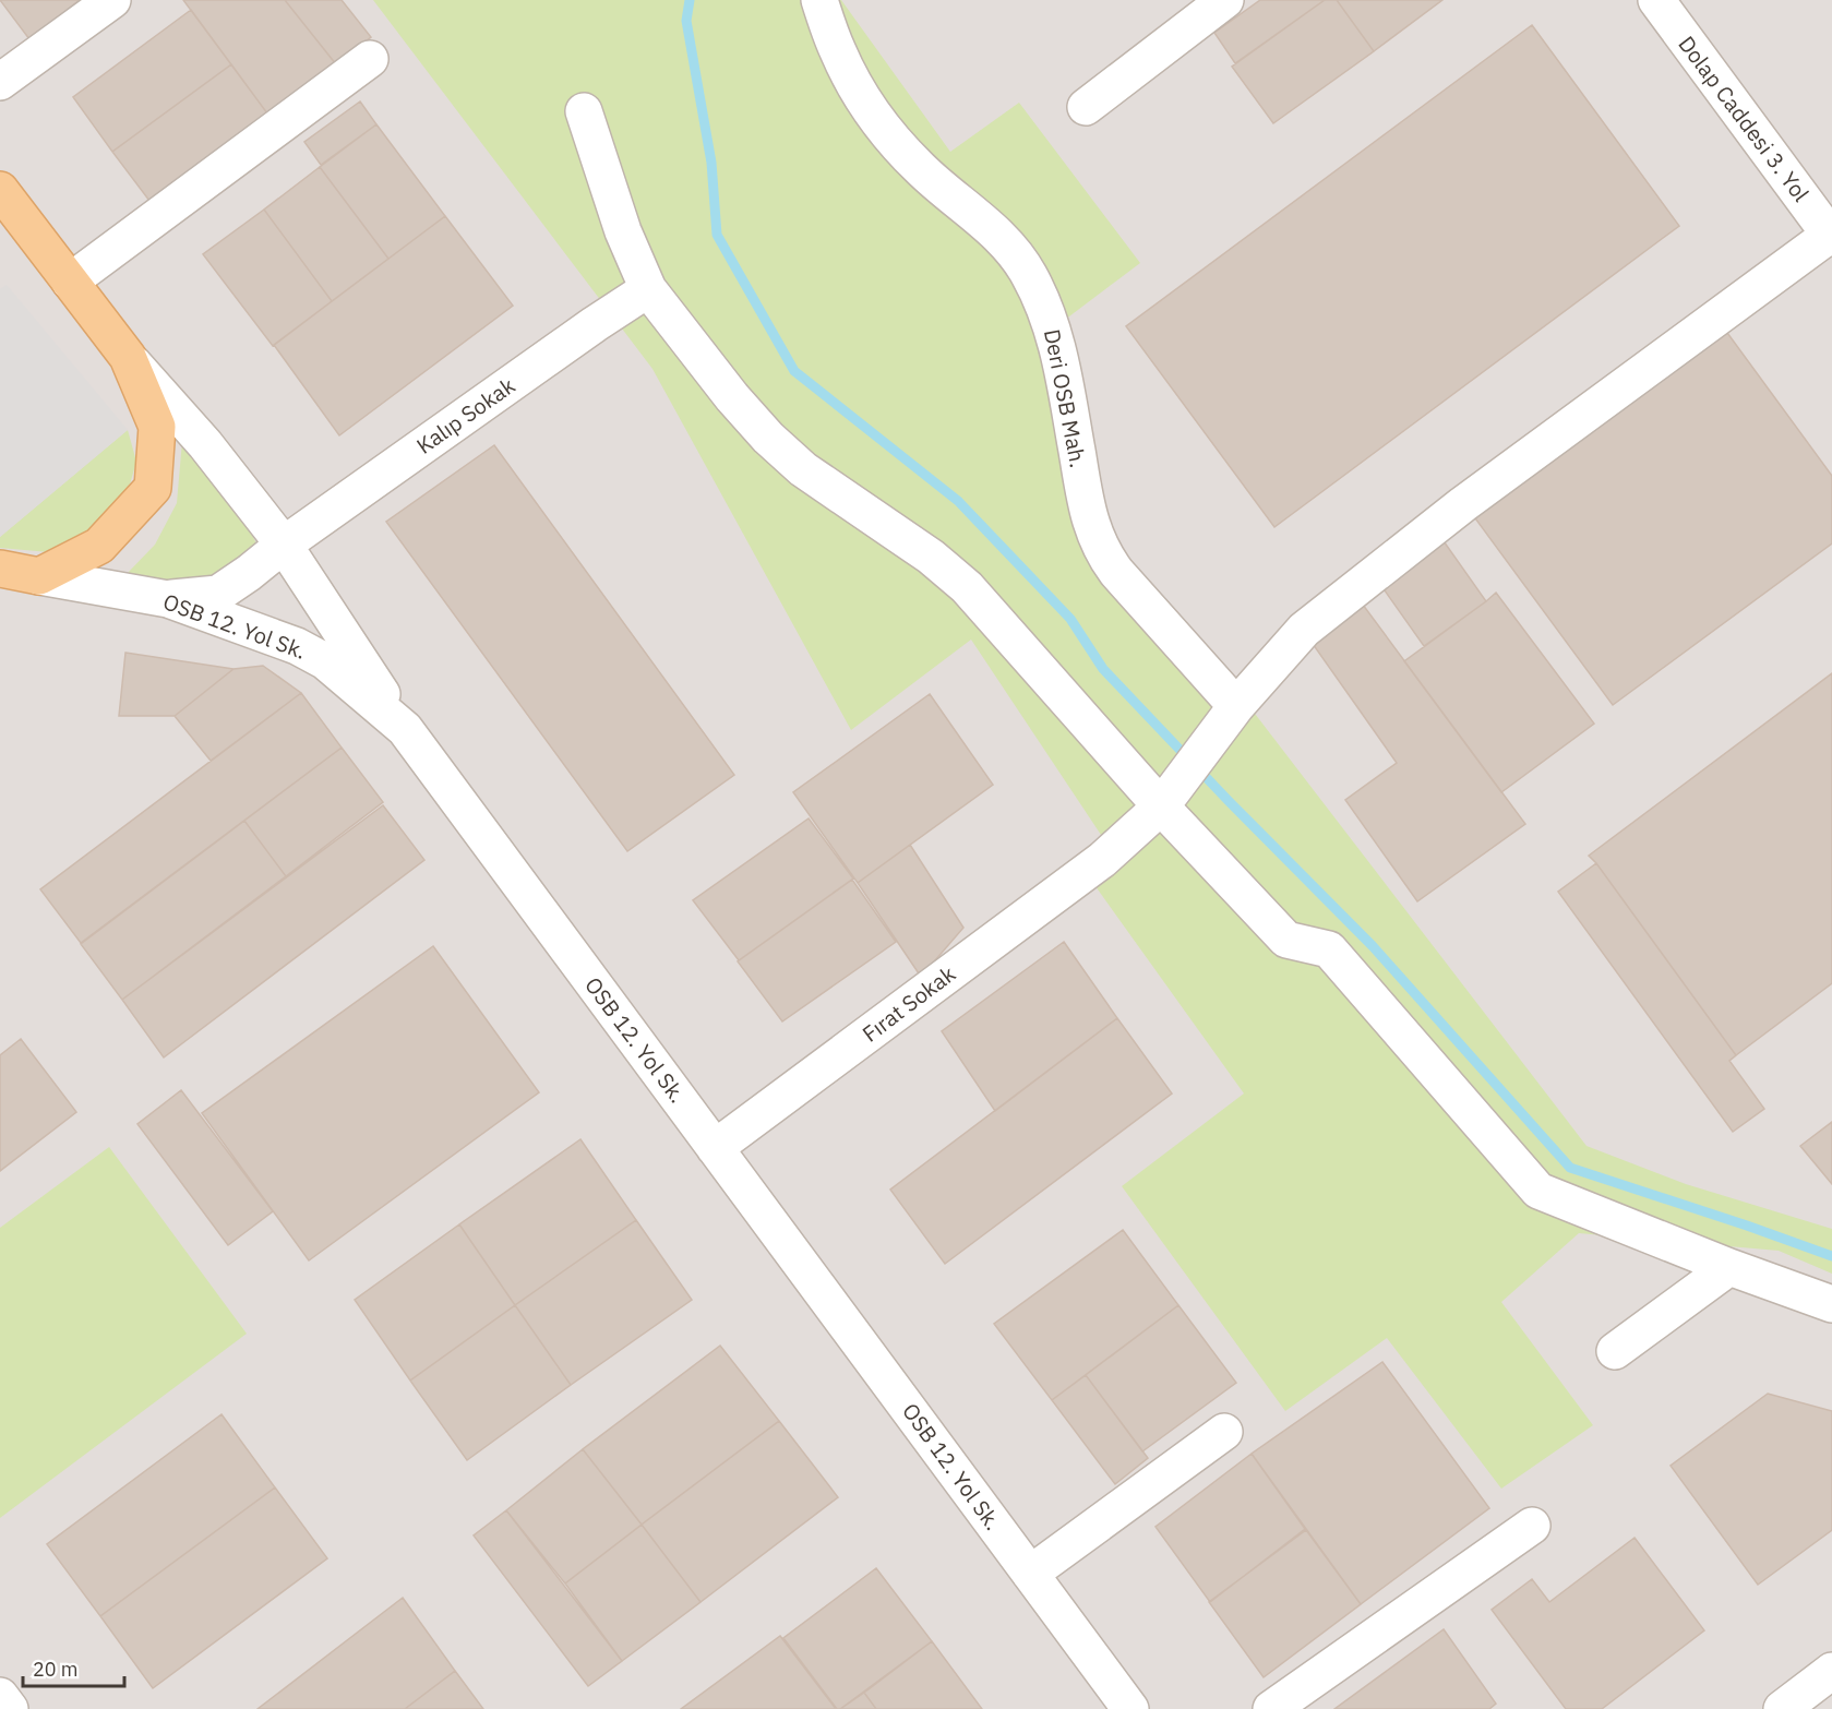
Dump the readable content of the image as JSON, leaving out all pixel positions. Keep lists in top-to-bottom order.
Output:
{
  "streets": {
    "main road": ["OSB 12. Yol Sk."],
    "street": [
      "Dolap Caddesi 3. Yol",
      "Deri OSB Mah.",
      "Kalıp Sokak",
      "Fırat Sokak"
    ]
  },
  "crossings": [
    ["Dolap Caddesi 3. Yol", "Fırat Sokak"],
    ["Deri OSB Mah.", "Fırat Sokak"],
    ["Kalıp Sokak", "OSB 12. Yol Sk."],
    ["OSB 12. Yol Sk.", "Fırat Sokak"]
  ],
  "scale_bar": "20 m"
}
